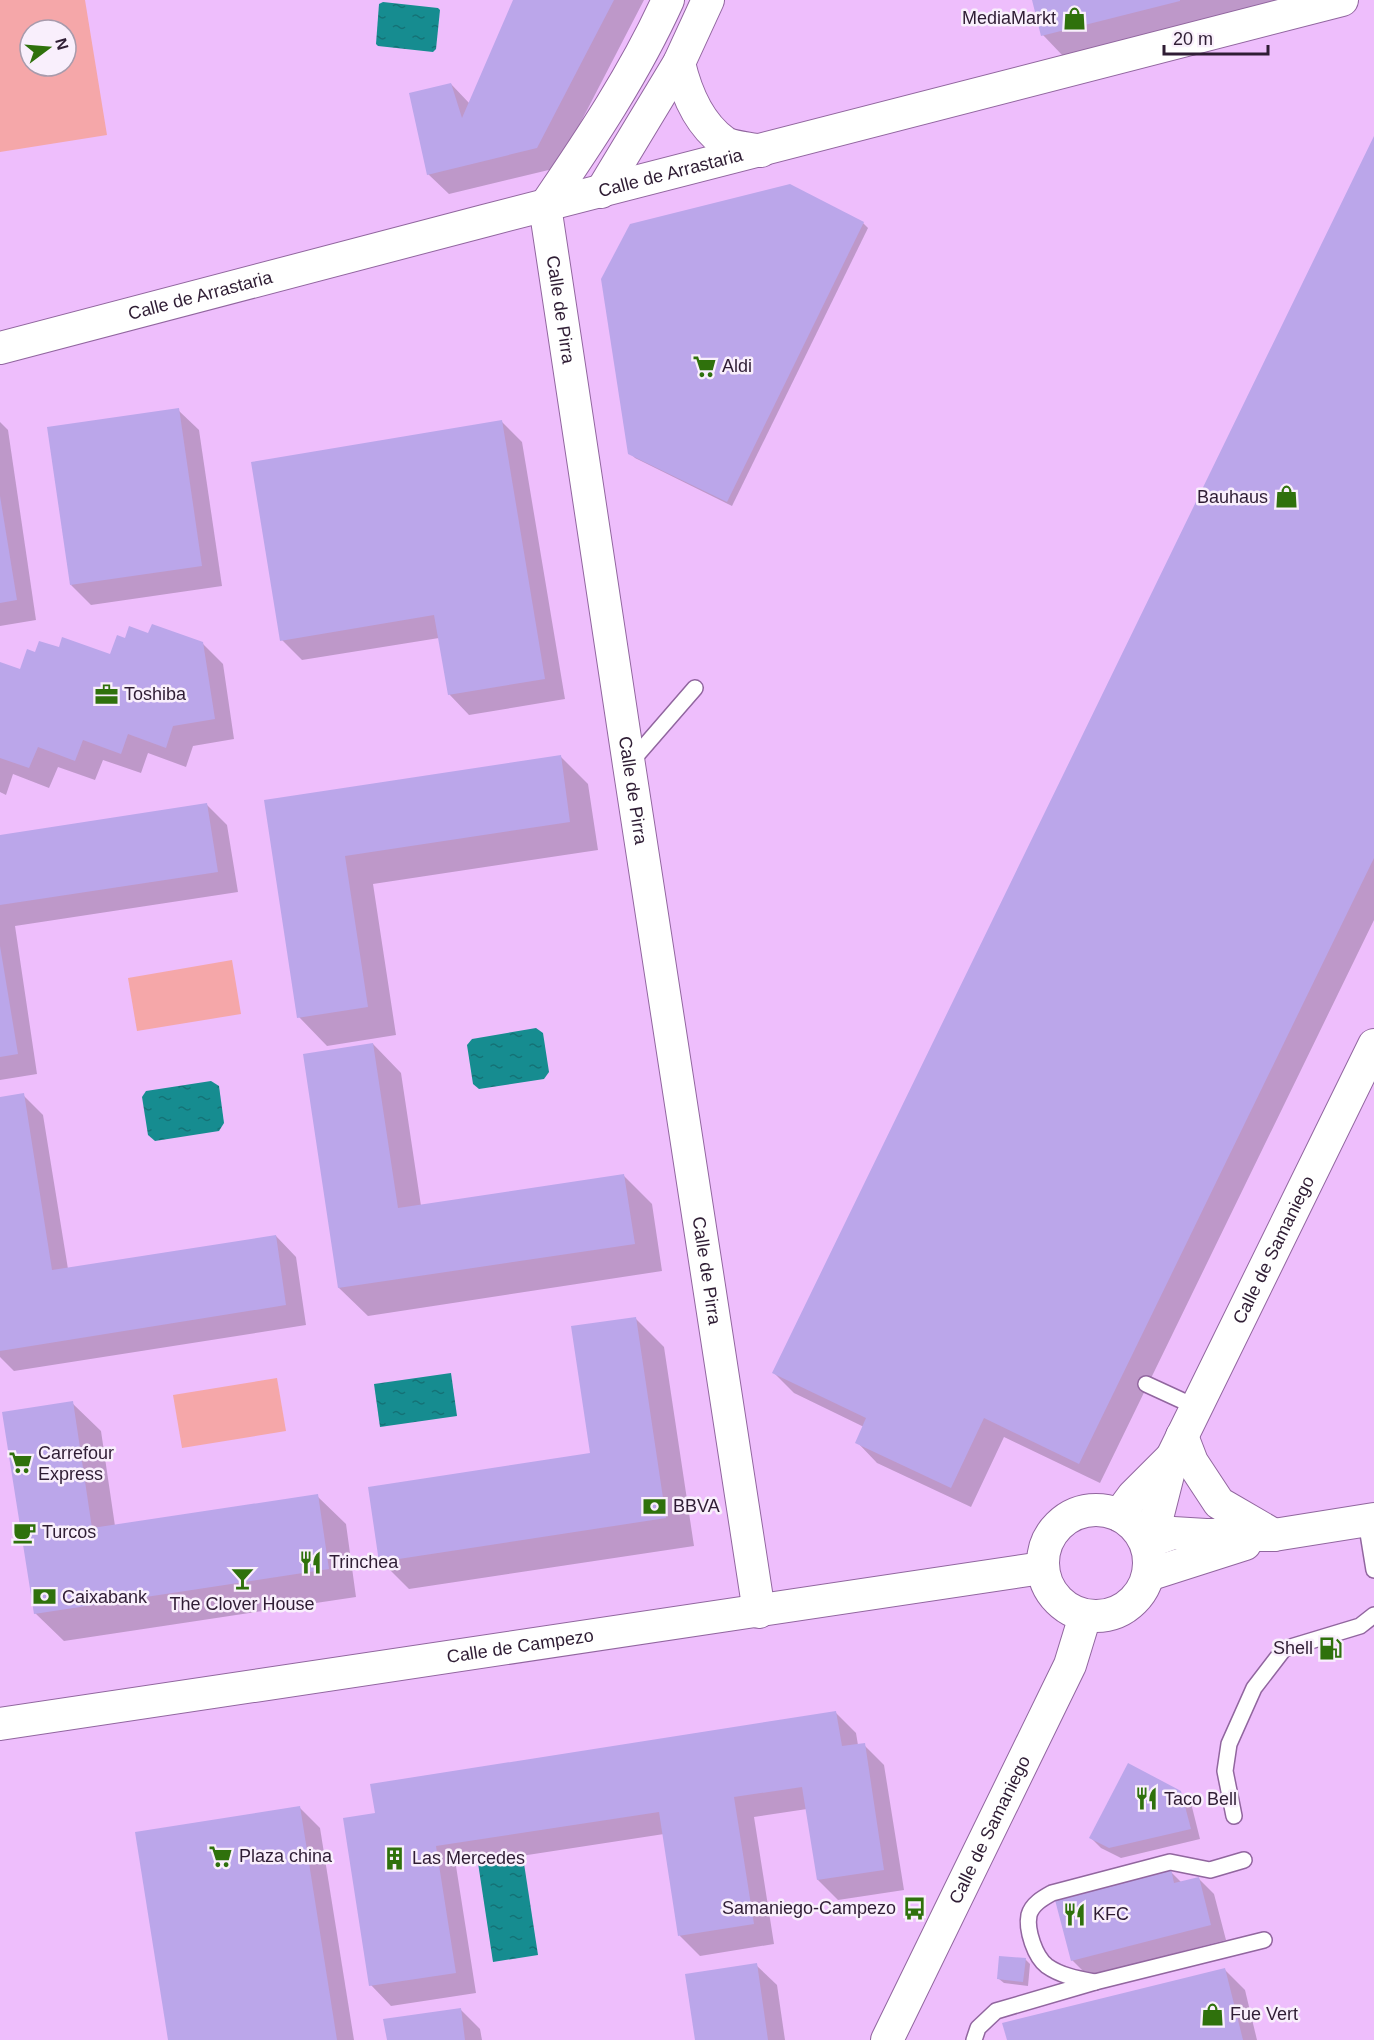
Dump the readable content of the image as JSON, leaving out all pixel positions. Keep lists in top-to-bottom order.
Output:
{
  "streets": {
    "street": [
      "Calle de Arrastaria",
      "Calle de Pirra",
      "Calle de Samaniego",
      "Calle de Campezo"
    ]
  },
  "crossings": [
    ["Calle de Arrastaria", "Calle de Pirra"],
    ["Calle de Pirra", "Calle de Campezo"],
    ["Calle de Samaniego", "Calle de Campezo"]
  ],
  "places": {
    "shop": ["MediaMarkt", "Bauhaus", "Fue Vert"],
    "supermarket": ["Aldi", "Carrefour Express", "Plaza china"],
    "office": ["Toshiba"],
    "bank": ["BBVA", "Caixabank"],
    "cafe": ["Turcos"],
    "restaurant": ["Trinchea", "Taco Bell", "KFC"],
    "bar": ["The Clover House"],
    "fuel station": ["Shell"],
    "building": ["Las Mercedes"],
    "bus stop": ["Samaniego-Campezo"]
  },
  "scale_bar": "20 m",
  "north": "right"
}
